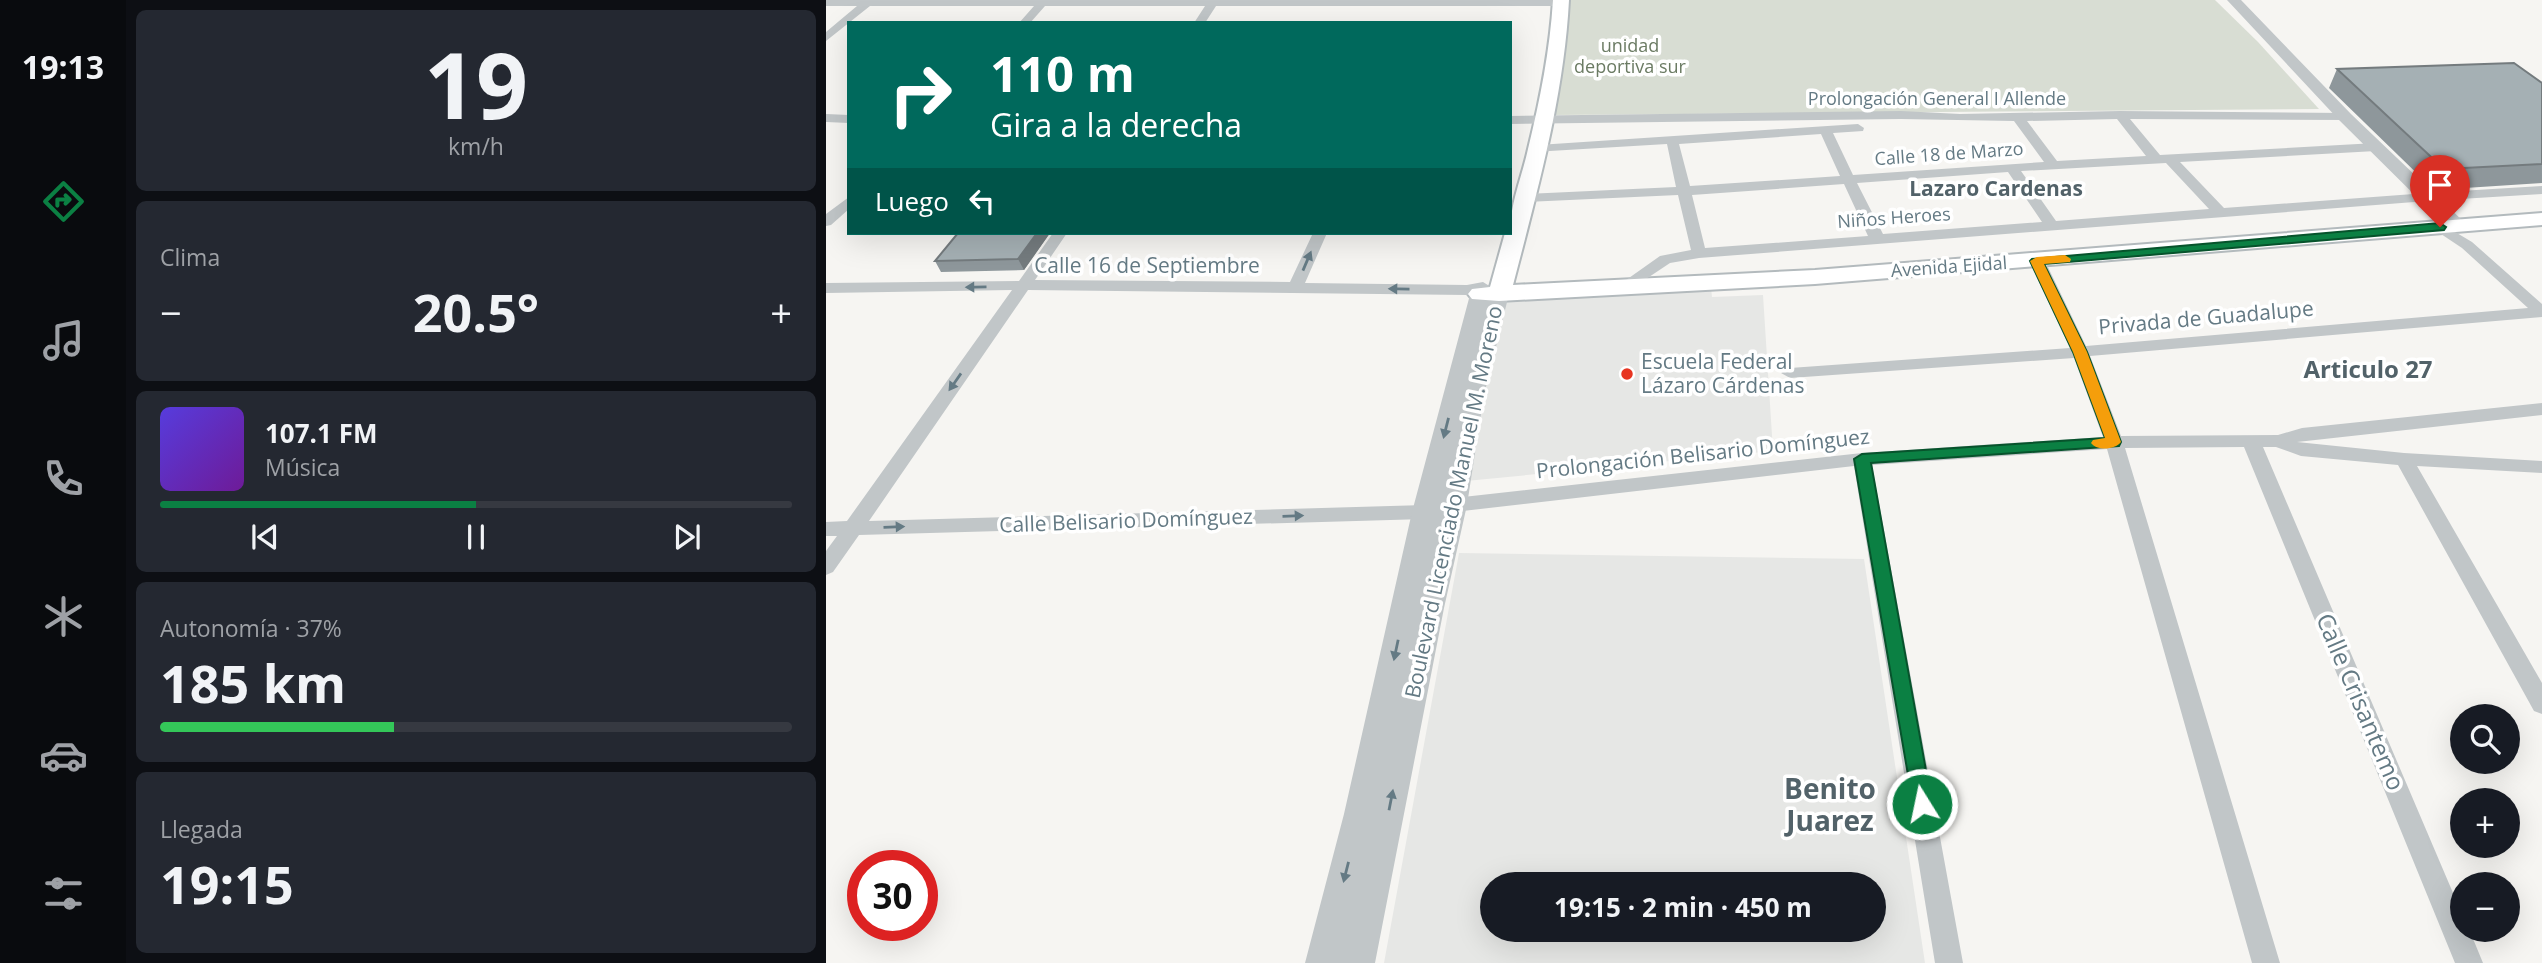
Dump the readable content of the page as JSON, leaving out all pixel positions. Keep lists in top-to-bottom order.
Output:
{
  "streets": {
    "main road": ["Avenida Ejidal", "Boulevard Licenciado Manuel M. Moreno"],
    "street": [
      "Prolongación General I Allende",
      "Calle 18 de Marzo",
      "Niños Heroes",
      "Calle 16 de Septiembre",
      "Privada de Guadalupe",
      "Prolongación Belisario Domínguez",
      "Calle Belisario Domínguez",
      "Calle Crisantemo"
    ]
  },
  "crossings": [
    ["Prolongación General I Allende", "Boulevard Licenciado Manuel M. Moreno"],
    ["Calle 18 de Marzo", "Boulevard Licenciado Manuel M. Moreno"],
    ["Niños Heroes", "Avenida Ejidal"],
    ["Calle 16 de Septiembre", "Avenida Ejidal"],
    ["Calle 16 de Septiembre", "Boulevard Licenciado Manuel M. Moreno"],
    ["Avenida Ejidal", "Boulevard Licenciado Manuel M. Moreno"],
    ["Prolongación Belisario Domínguez", "Boulevard Licenciado Manuel M. Moreno"],
    ["Prolongación Belisario Domínguez", "Calle Belisario Domínguez"],
    ["Prolongación Belisario Domínguez", "Calle Crisantemo"],
    ["Boulevard Licenciado Manuel M. Moreno", "Calle Belisario Domínguez"]
  ],
  "one_way": ["Calle 16 de Septiembre", "Calle Belisario Domínguez"],
  "districts": ["Lazaro Cardenas", "Articulo 27", "Benito Juarez"],
  "parks": ["unidad deportiva sur"],
  "places": ["Escuela Federal Lázaro Cárdenas"],
  "page": {
    "tabs": "19:13",
    "tile": [
      ["19", "km/h"],
      "Clima",
      ["Autonomía · 37%", "185 km"],
      ["Llegada", "19:15"]
    ],
    "turn": ["110 m", "Gira a la derecha"],
    "then": "Luego",
    "heat": ["−", "20.5°", "+"],
    "song": ["107.1 FM", "Música"],
    "map_buttons": ["+", "−"],
    "limit": "30",
    "trip": "19:15 · 2 min · 450 m"
  }
}
